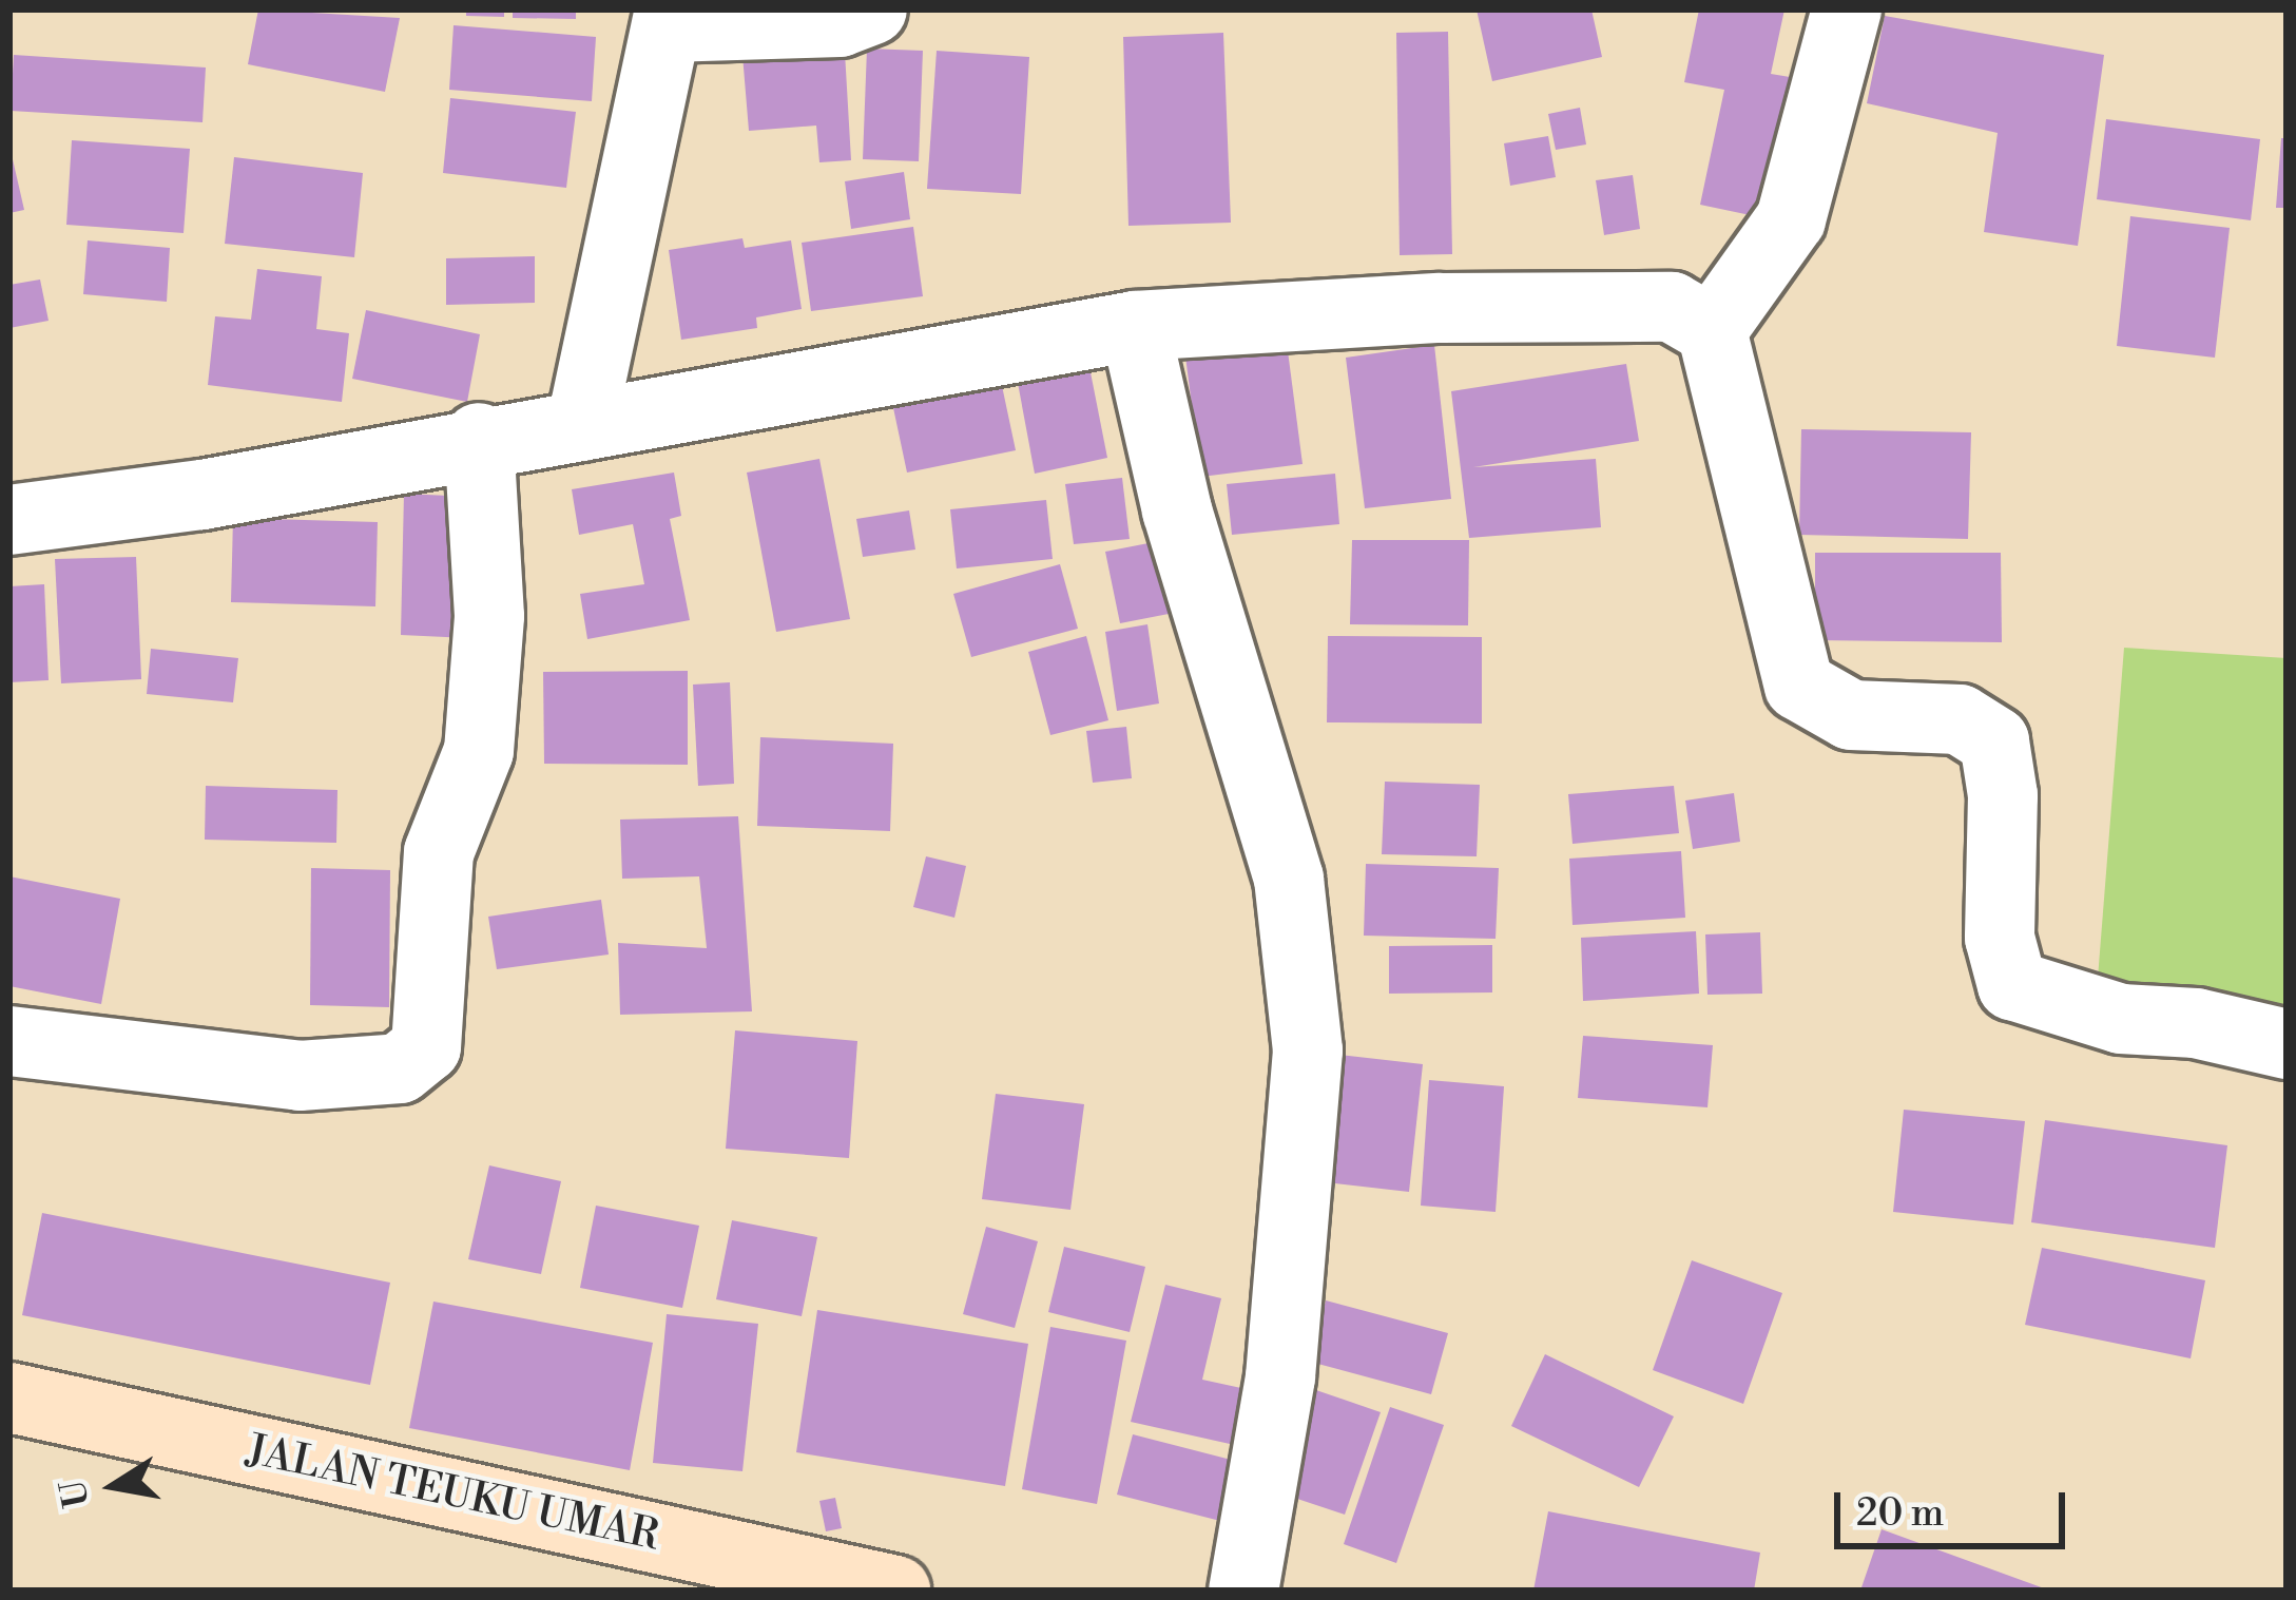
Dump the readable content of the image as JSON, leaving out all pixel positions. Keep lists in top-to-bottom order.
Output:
{
  "streets": {
    "street": ["JALAN TEUKU UMAR"]
  },
  "scale_bar": "20 m",
  "north": "left"
}
